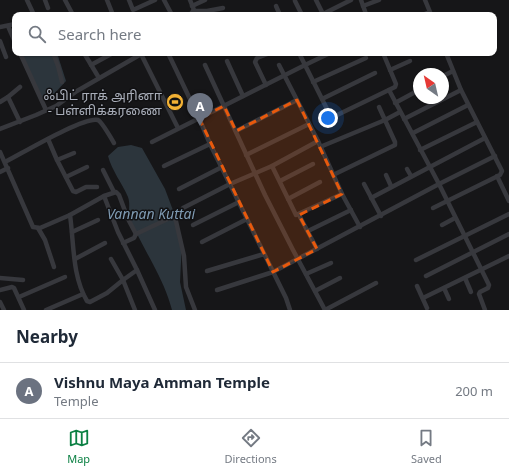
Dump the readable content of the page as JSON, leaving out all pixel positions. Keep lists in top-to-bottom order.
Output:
{
  "water": ["Vannan Kuttai"],
  "places": {
    "sports": ["ஃபிட் ராக் அரினா - பள்ளிக்கரணை"]
  },
  "north": "top left",
  "page": {
    "search": "Search here",
    "pins": "A",
    "heading": "Nearby",
    "list": [
      {
        "mark": "A",
        "name": "Vishnu Maya Amman Temple",
        "note": "Temple",
        "value": "200 m"
      }
    ],
    "nav": ["Map", "Directions", "Saved"]
  }
}
